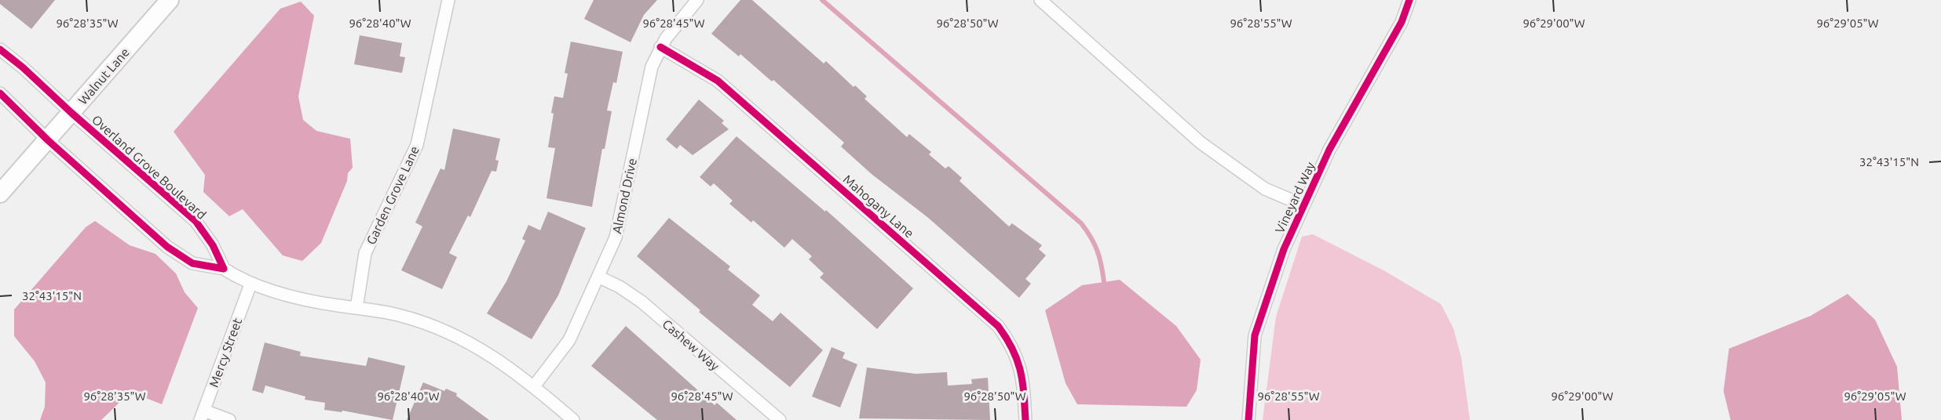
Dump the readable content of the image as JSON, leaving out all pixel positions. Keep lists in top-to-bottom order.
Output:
{
  "streets": {
    "main road": ["Walnut Lane"],
    "street": [
      "Overland Grove Boulevard",
      "Garden Grove Lane",
      "Almond Drive",
      "Vineyard Way",
      "Mahogany Lane",
      "Cashew Way",
      "Mercy Street"
    ]
  },
  "crossings": [
    ["Walnut Lane", "Overland Grove Boulevard"],
    ["Almond Drive", "Mahogany Lane"],
    ["Almond Drive", "Cashew Way"]
  ],
  "coordinates": [
    "96°28'35\"W",
    "96°28'40\"W",
    "96°28'45\"W",
    "96°28'50\"W",
    "96°28'55\"W",
    "96°29'00\"W",
    "96°29'05\"W",
    "32°43'15\"N"
  ]
}
